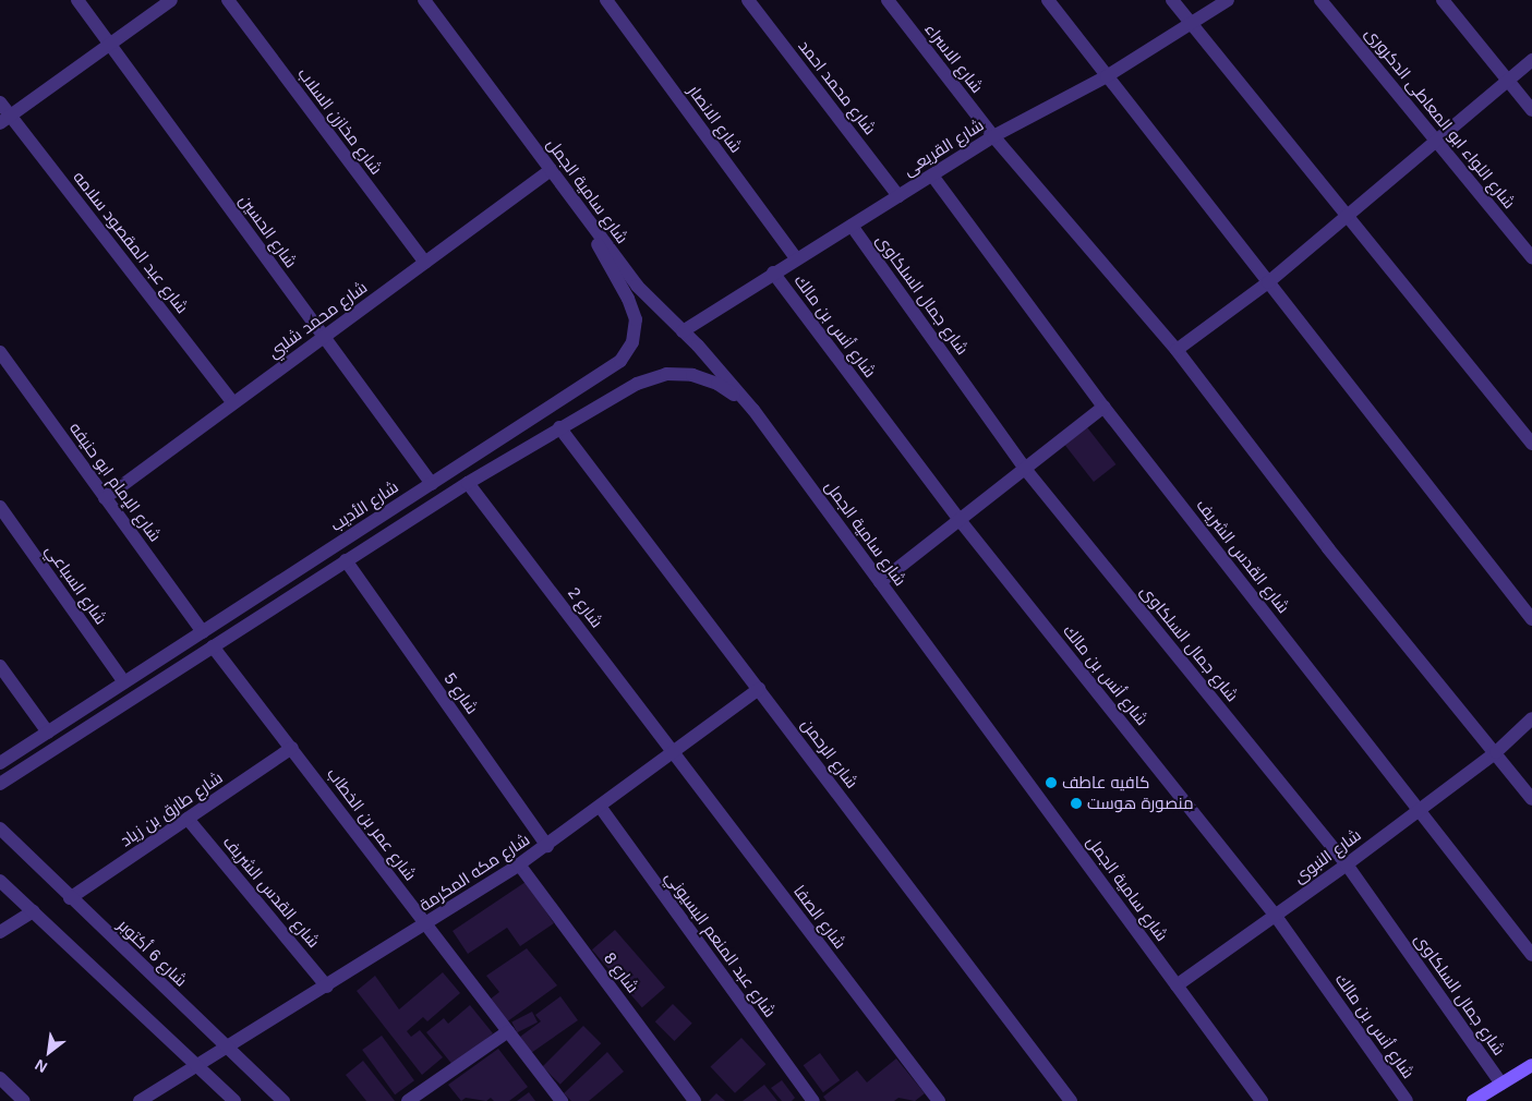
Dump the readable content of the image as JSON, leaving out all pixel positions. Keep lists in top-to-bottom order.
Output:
{
  "streets": {
    "street": [
      "شارع الاسراء",
      "شارع محمد احمد",
      "شارع اللواء ابو المعاطى الدكرورى",
      "شارع الانصار",
      "شارع مخازن السلاب",
      "شارع القريعى",
      "شارع سامية الجمل",
      "شارع الحسين",
      "شارع عبد المقصود سلامه",
      "شارع جمال السلكاوى",
      "شارع محمد شلبي",
      "شارع أنس بن مالك",
      "شارع الإمام ابو حنيفه",
      "شارع الأديب",
      "شارع القدس الشريف",
      "شارع السباعي",
      "شارع 2",
      "شارع 5",
      "شارع الرحمن",
      "شارع طارق بن زياد",
      "شارع عمر بن الخطاب",
      "شارع النبوى",
      "شارع مكه المكرمة",
      "شارع الصفا",
      "شارع عبد المنعم البسيوني",
      "شارع 6 أكتوبر",
      "شارع 8"
    ]
  },
  "crossings": [
    ["شارع الاسراء", "شارع القريعى"],
    ["شارع الاسراء", "شارع النبوى"],
    ["شارع محمد احمد", "شارع القريعى"],
    ["شارع الانصار", "شارع القريعى"],
    ["شارع مخازن السلاب", "شارع محمد شلبي"],
    ["شارع القريعى", "شارع سامية الجمل"],
    ["شارع القريعى", "شارع جمال السلكاوى"],
    ["شارع القريعى", "شارع أنس بن مالك"],
    ["شارع القريعى", "شارع القدس الشريف"],
    ["شارع سامية الجمل", "شارع محمد شلبي"],
    ["شارع سامية الجمل", "شارع الأديب"],
    ["شارع سامية الجمل", "شارع النبوى"],
    ["شارع الحسين", "شارع محمد شلبي"],
    ["شارع الحسين", "شارع الأديب"],
    ["شارع عبد المقصود سلامه", "شارع محمد شلبي"],
    ["شارع جمال السلكاوى", "شارع النبوى"],
    ["شارع محمد شلبي", "شارع الإمام ابو حنيفه"],
    ["شارع أنس بن مالك", "شارع النبوى"],
    ["شارع الإمام ابو حنيفه", "شارع الأديب"],
    ["شارع الأديب", "شارع السباعي"],
    ["شارع القدس الشريف", "شارع طارق بن زياد"],
    ["شارع القدس الشريف", "شارع النبوى"],
    ["شارع القدس الشريف", "شارع مكه المكرمة"],
    ["شارع 2", "شارع مكه المكرمة"],
    ["شارع 2", "شارع الصفا"],
    ["شارع 5", "شارع مكه المكرمة"],
    ["شارع الرحمن", "شارع مكه المكرمة"],
    ["شارع طارق بن زياد", "شارع عمر بن الخطاب"],
    ["شارع طارق بن زياد", "شارع 6 أكتوبر"],
    ["شارع عمر بن الخطاب", "شارع مكه المكرمة"],
    ["شارع مكه المكرمة", "شارع الصفا"],
    ["شارع مكه المكرمة", "شارع عبد المنعم البسيوني"],
    ["شارع مكه المكرمة", "شارع 6 أكتوبر"],
    ["شارع مكه المكرمة", "شارع 8"]
  ],
  "places": ["كافيه عاطف", "منصورة هوست"],
  "north": "bottom left"
}
